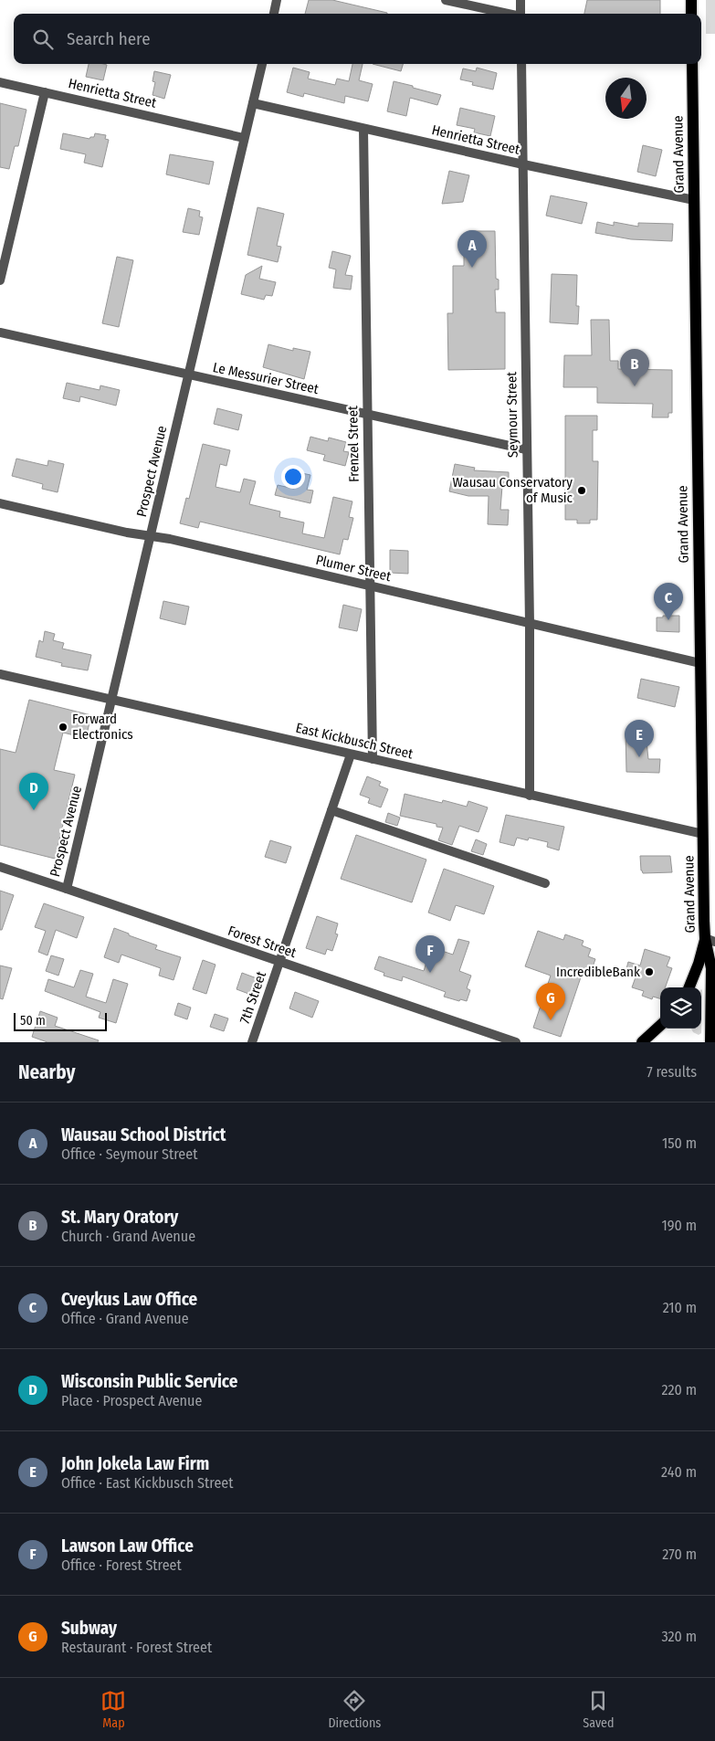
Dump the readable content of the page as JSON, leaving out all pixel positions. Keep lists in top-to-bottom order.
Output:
{
  "streets": {
    "main road": ["Grand Avenue"],
    "street": [
      "Henrietta Street",
      "Le Messurier Street",
      "Seymour Street",
      "Frenzel Street",
      "Prospect Avenue",
      "Plumer Street",
      "East Kickbusch Street",
      "Forest Street",
      "7th Street"
    ]
  },
  "crossings": [
    ["Henrietta Street", "Grand Avenue"],
    ["Henrietta Street", "Seymour Street"],
    ["Henrietta Street", "Frenzel Street"],
    ["Henrietta Street", "Prospect Avenue"],
    ["Grand Avenue", "Plumer Street"],
    ["Grand Avenue", "East Kickbusch Street"],
    ["Le Messurier Street", "Seymour Street"],
    ["Le Messurier Street", "Frenzel Street"],
    ["Le Messurier Street", "Prospect Avenue"],
    ["Seymour Street", "Plumer Street"],
    ["Seymour Street", "East Kickbusch Street"],
    ["Frenzel Street", "Plumer Street"],
    ["Frenzel Street", "East Kickbusch Street"],
    ["Prospect Avenue", "Plumer Street"],
    ["Prospect Avenue", "East Kickbusch Street"],
    ["Prospect Avenue", "Forest Street"],
    ["East Kickbusch Street", "7th Street"],
    ["Forest Street", "7th Street"]
  ],
  "places": ["Wausau Conservatory of Music", "Forward Electronics", "IncredibleBank"],
  "scale_bar": "50 m",
  "north": "bottom",
  "page": {
    "search": "Search here",
    "pins": [
      "A",
      "B",
      "C",
      "E",
      "D",
      "F",
      "G"
    ],
    "scale": "50 m",
    "heading": ["Nearby", "7 results"],
    "list": [
      {
        "mark": "A",
        "name": "Wausau School District",
        "note": "Office · Seymour Street",
        "value": "150 m"
      },
      {
        "mark": "B",
        "name": "St. Mary Oratory",
        "note": "Church · Grand Avenue",
        "value": "190 m"
      },
      {
        "mark": "C",
        "name": "Cveykus Law Office",
        "note": "Office · Grand Avenue",
        "value": "210 m"
      },
      {
        "mark": "D",
        "name": "Wisconsin Public Service",
        "note": "Place · Prospect Avenue",
        "value": "220 m"
      },
      {
        "mark": "E",
        "name": "John Jokela Law Firm",
        "note": "Office · East Kickbusch Street",
        "value": "240 m"
      },
      {
        "mark": "F",
        "name": "Lawson Law Office",
        "note": "Office · Forest Street",
        "value": "270 m"
      },
      {
        "mark": "G",
        "name": "Subway",
        "note": "Restaurant · Forest Street",
        "value": "320 m"
      }
    ],
    "nav": ["Map", "Directions", "Saved"]
  }
}
